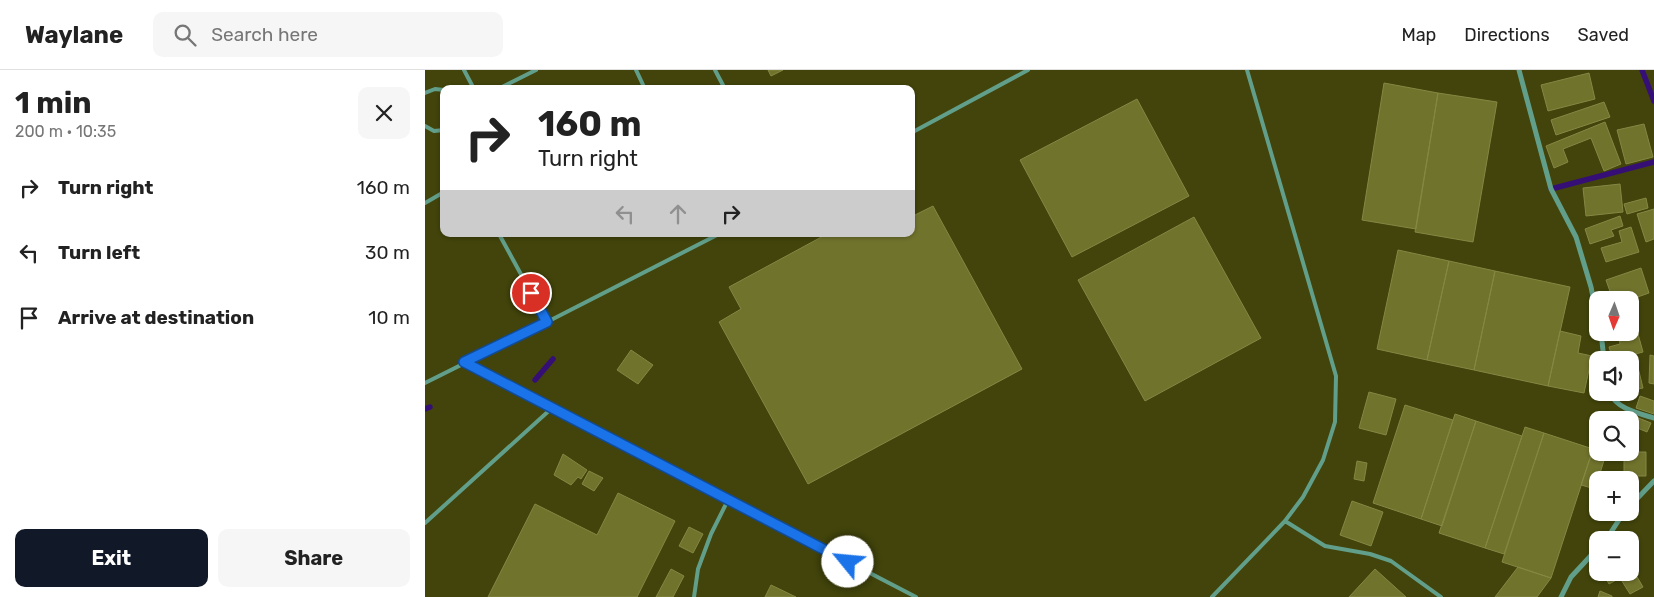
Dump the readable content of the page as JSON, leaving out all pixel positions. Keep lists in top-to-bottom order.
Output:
{
  "north": "bottom",
  "page": {
    "header": "Waylane",
    "search": "Search here",
    "nav": ["Map", "Directions", "Saved"],
    "heading": ["1 min", "200 m · 10:35"],
    "turn": ["160 m", "Turn right"],
    "list": [
      {
        "name": "Turn right",
        "value": "160 m"
      },
      {
        "name": "Turn left",
        "value": "30 m"
      },
      {
        "name": "Arrive at destination",
        "value": "10 m"
      }
    ],
    "map_buttons": ["+", "−"],
    "buttons": ["Exit", "Share"]
  }
}
